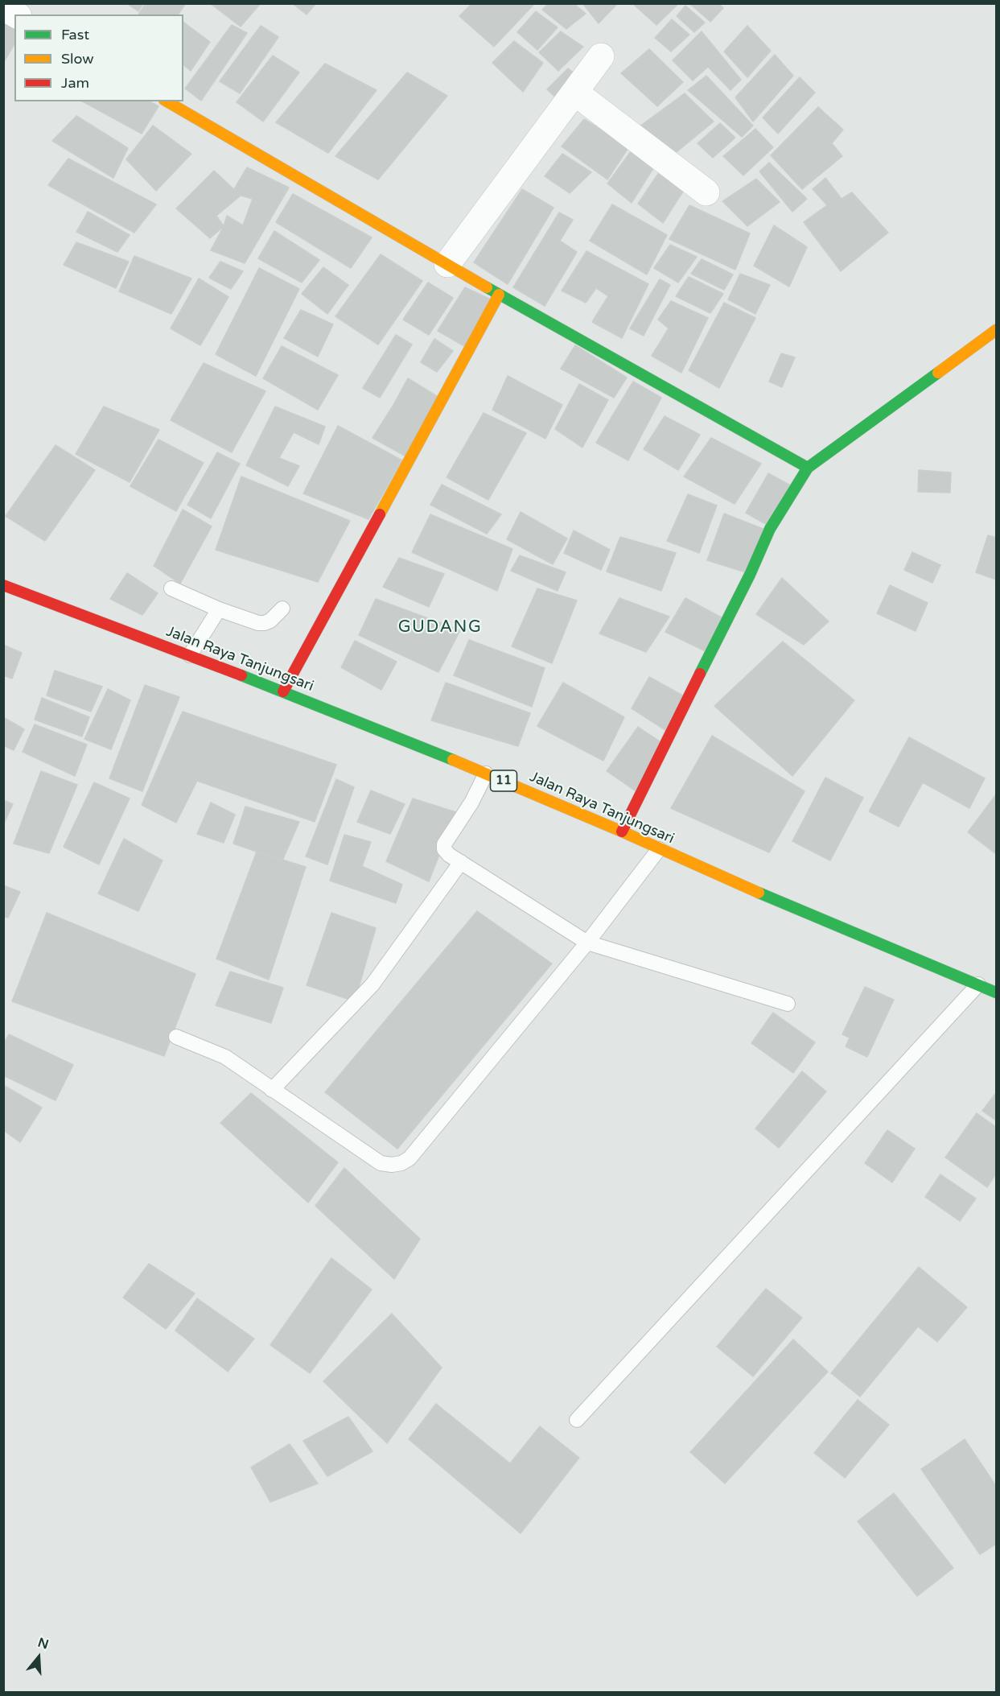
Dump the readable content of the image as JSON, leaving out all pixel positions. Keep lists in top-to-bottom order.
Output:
{
  "streets": {
    "main road": ["Jalan Raya Tanjungsari", "11"]
  },
  "districts": ["GUDANG"],
  "legend": ["Fast", "Slow", "Jam"],
  "north": "top"
}
